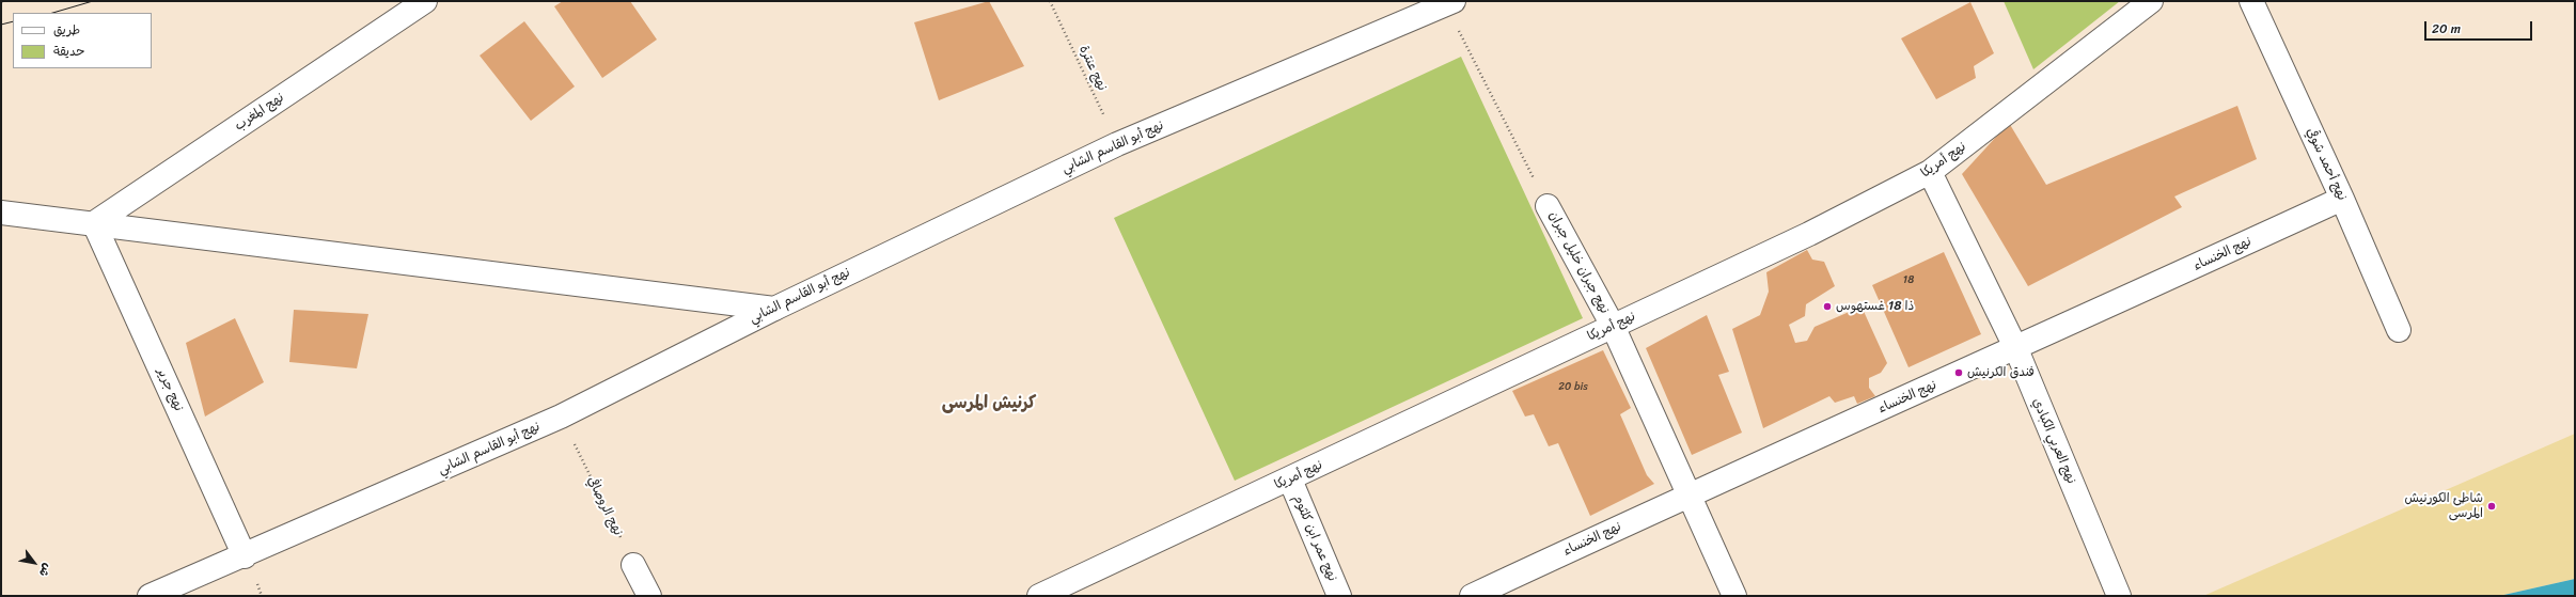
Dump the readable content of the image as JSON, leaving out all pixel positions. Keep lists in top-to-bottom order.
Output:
{
  "streets": {
    "street": [
      "نهج المغرب",
      "نهج أبو القاسم الشابي",
      "نهج أمريكا",
      "نهج أحمد شوقي",
      "نهج الخنساء",
      "نهج جبران خليل جبران",
      "نهج جرير",
      "نهج العربي الكبادي",
      "نهج عمر ابن كلثوم"
    ],
    "path": ["نهج عنترة", "نهج الروصافي"]
  },
  "crossings": [
    ["نهج عنترة", "نهج أبو القاسم الشابي"],
    ["نهج المغرب", "نهج جرير"],
    ["نهج أبو القاسم الشابي", "نهج جبران خليل جبران"],
    ["نهج أبو القاسم الشابي", "نهج جرير"],
    ["نهج أبو القاسم الشابي", "نهج الروصافي"],
    ["نهج أمريكا", "نهج جبران خليل جبران"],
    ["نهج أمريكا", "نهج العربي الكبادي"],
    ["نهج أمريكا", "نهج عمر ابن كلثوم"],
    ["نهج أحمد شوقي", "نهج الخنساء"],
    ["نهج الخنساء", "نهج جبران خليل جبران"],
    ["نهج الخنساء", "نهج العربي الكبادي"]
  ],
  "districts": ["كرنيش المرسى"],
  "places": ["ذا 18 غستهوس", "فندق الكرنيش", "شاطئ الكورنيش المرسى"],
  "house_numbers": ["18", "20 bis"],
  "legend": ["طريق", "حديقة"],
  "scale_bar": "20 m",
  "north": "bottom right"
}
